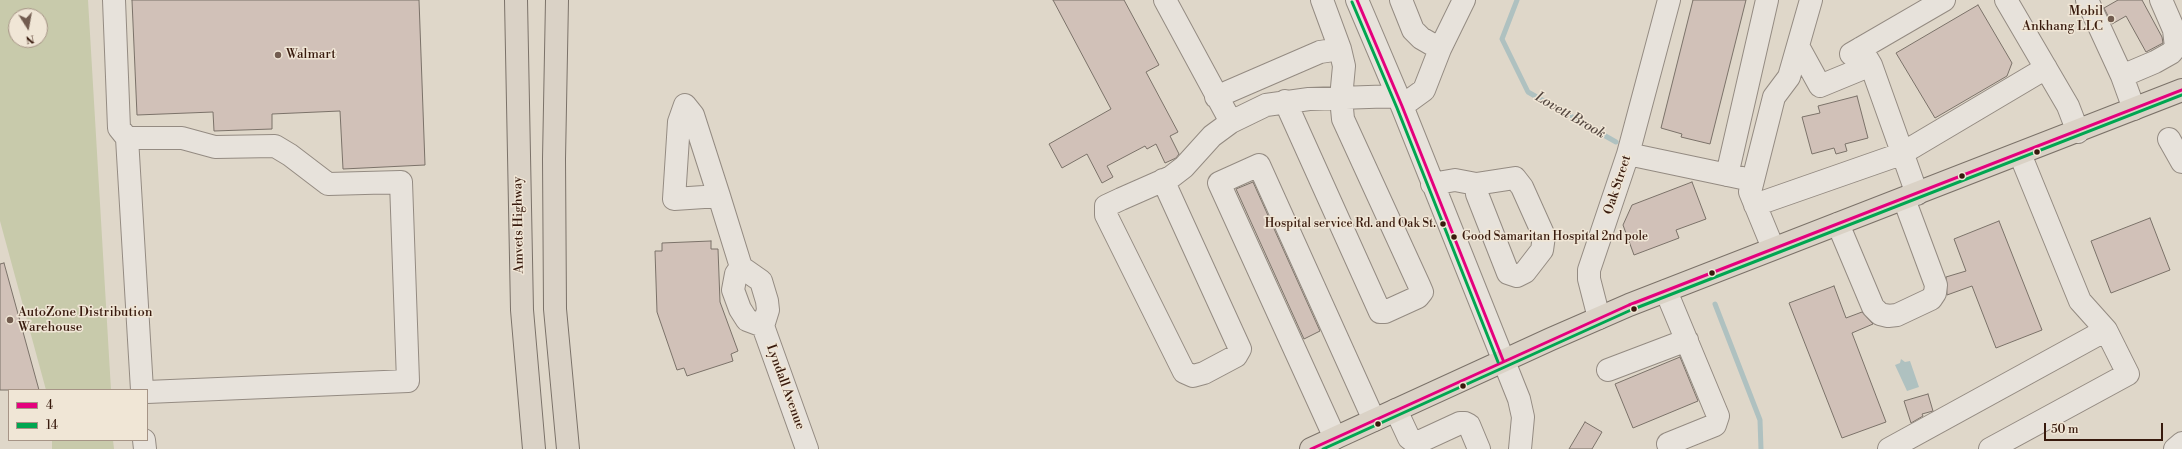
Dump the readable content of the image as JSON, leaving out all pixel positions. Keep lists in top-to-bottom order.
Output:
{
  "streets": {
    "main road": ["Amvets Highway"],
    "street": ["Oak Street", "Lyndall Avenue"]
  },
  "water": ["Lovett Brook"],
  "places": [
    "Mobil Ankhang LLC",
    "Walmart",
    "Hospital service Rd. and Oak St.",
    "Good Samaritan Hospital 2nd pole",
    "AutoZone Distribution Warehouse"
  ],
  "lines": ["transit line 4", "transit line 14"],
  "legend": ["4", "14"],
  "scale_bar": "50 m",
  "north": "bottom"
}
